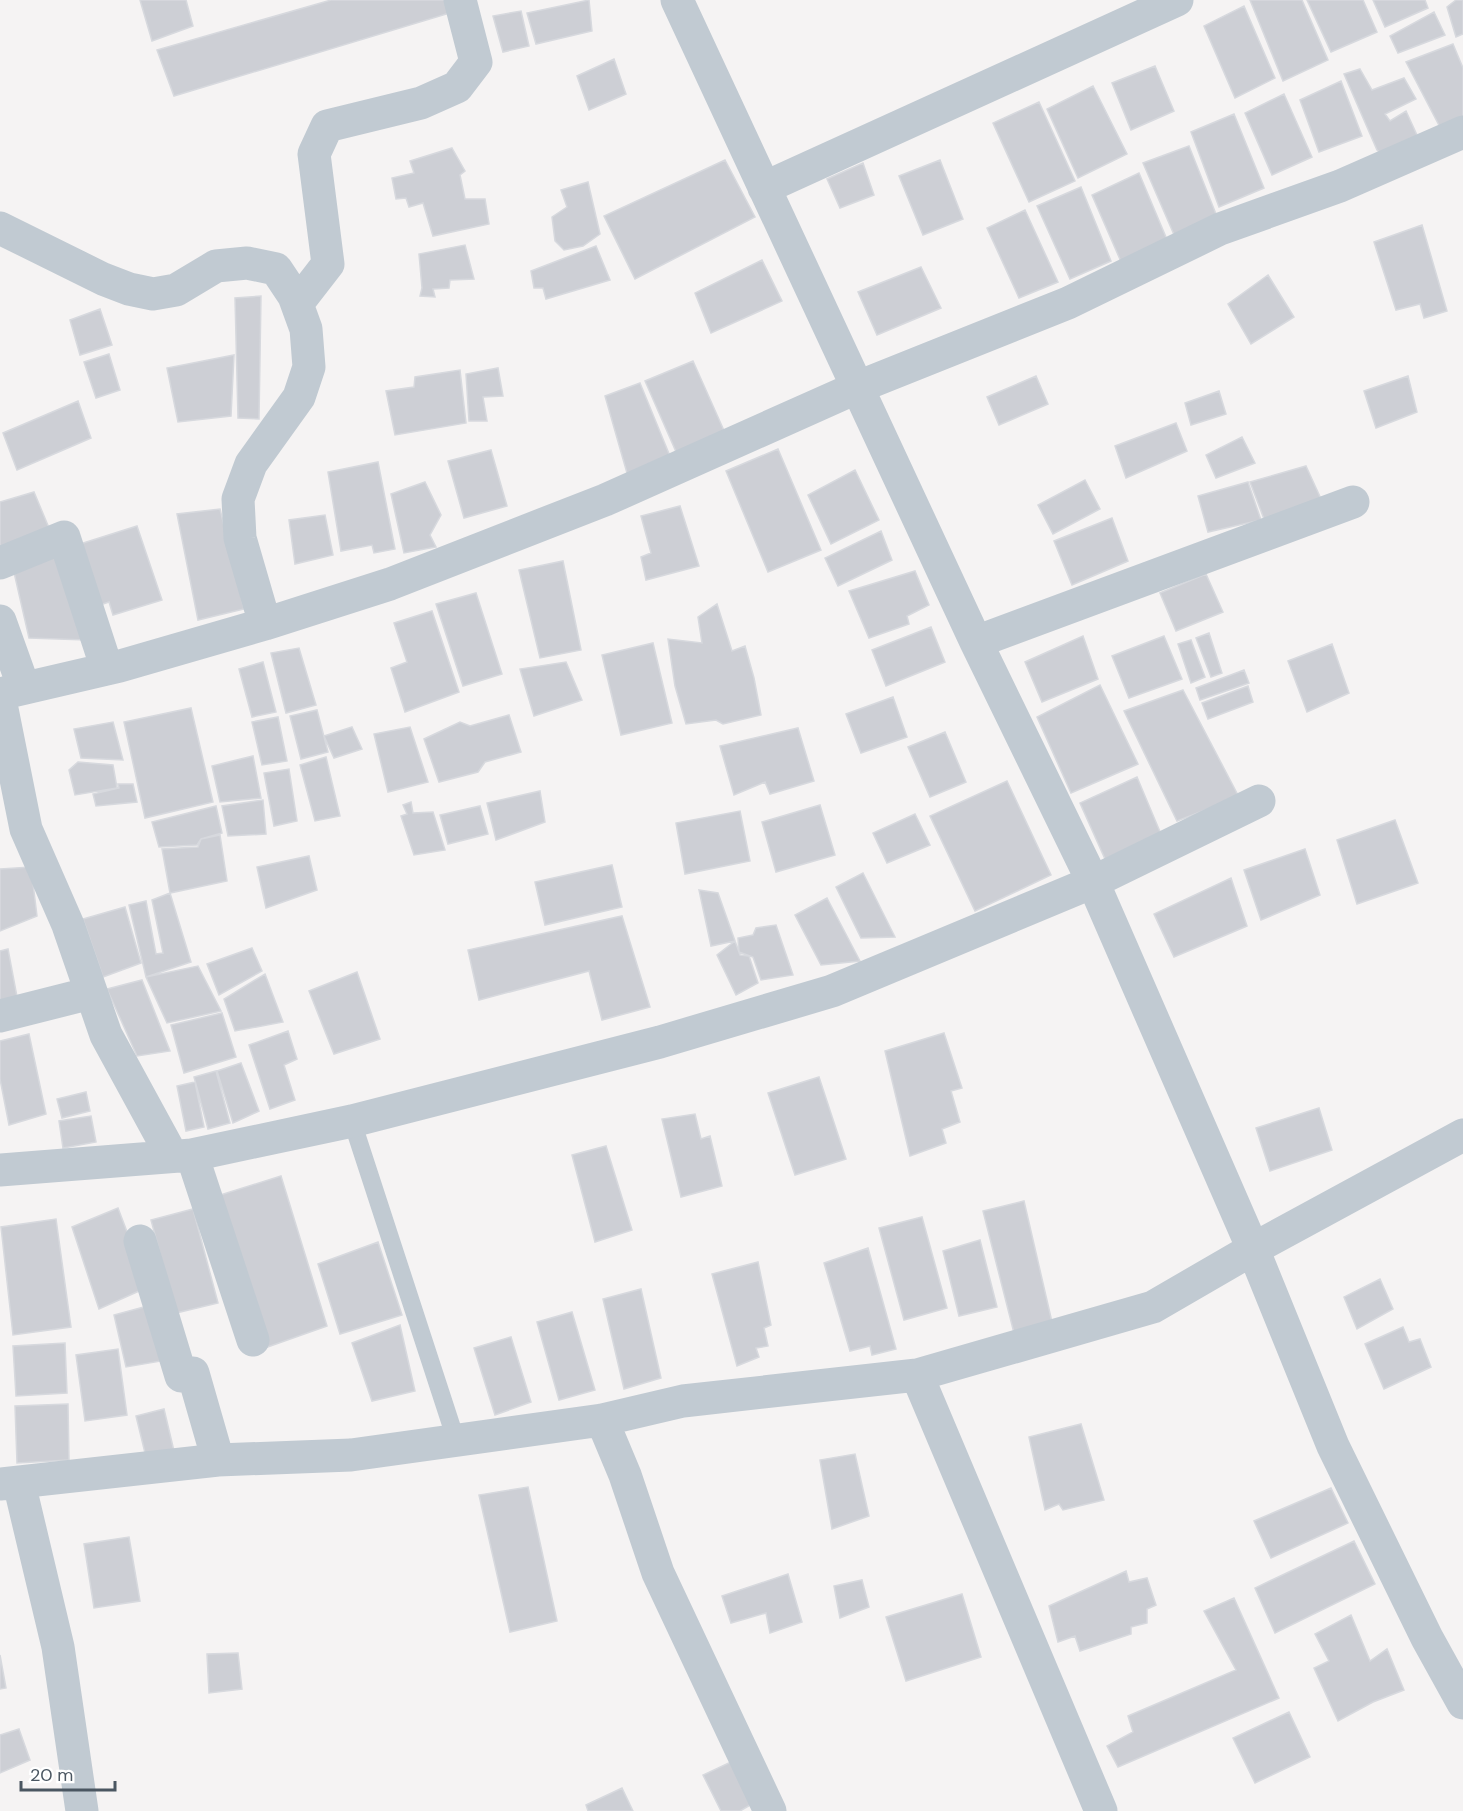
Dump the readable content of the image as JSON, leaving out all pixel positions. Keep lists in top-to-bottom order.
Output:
{
  "scale_bar": "20 m"
}
